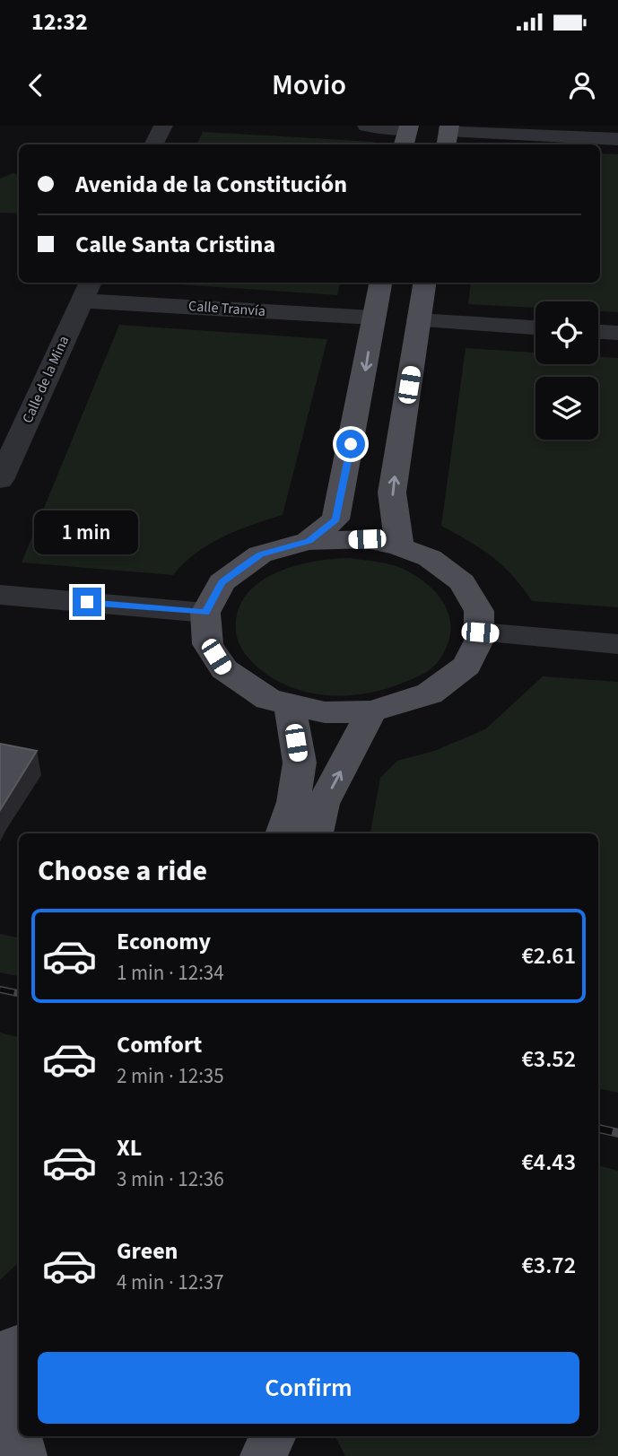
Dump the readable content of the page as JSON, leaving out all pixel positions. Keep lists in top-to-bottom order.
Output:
{
  "streets": {
    "street": ["Calle Tranvía", "Calle de la Mina"]
  },
  "crossings": [
    ["Calle Tranvía", "Calle de la Mina"]
  ],
  "page": {
    "status": "12:32",
    "header": "Movio",
    "banner": ["Avenida de la Constitución", "Calle Santa Cristina"],
    "bubble": "1 min",
    "heading": "Choose a ride",
    "list": [
      {
        "name": "Economy",
        "note": "1 min · 12:34",
        "value": "€2.61"
      },
      {
        "name": "Comfort",
        "note": "2 min · 12:35",
        "value": "€3.52"
      },
      {
        "name": "XL",
        "note": "3 min · 12:36",
        "value": "€4.43"
      },
      {
        "name": "Green",
        "note": "4 min · 12:37",
        "value": "€3.72"
      }
    ],
    "buttons": "Confirm"
  }
}
